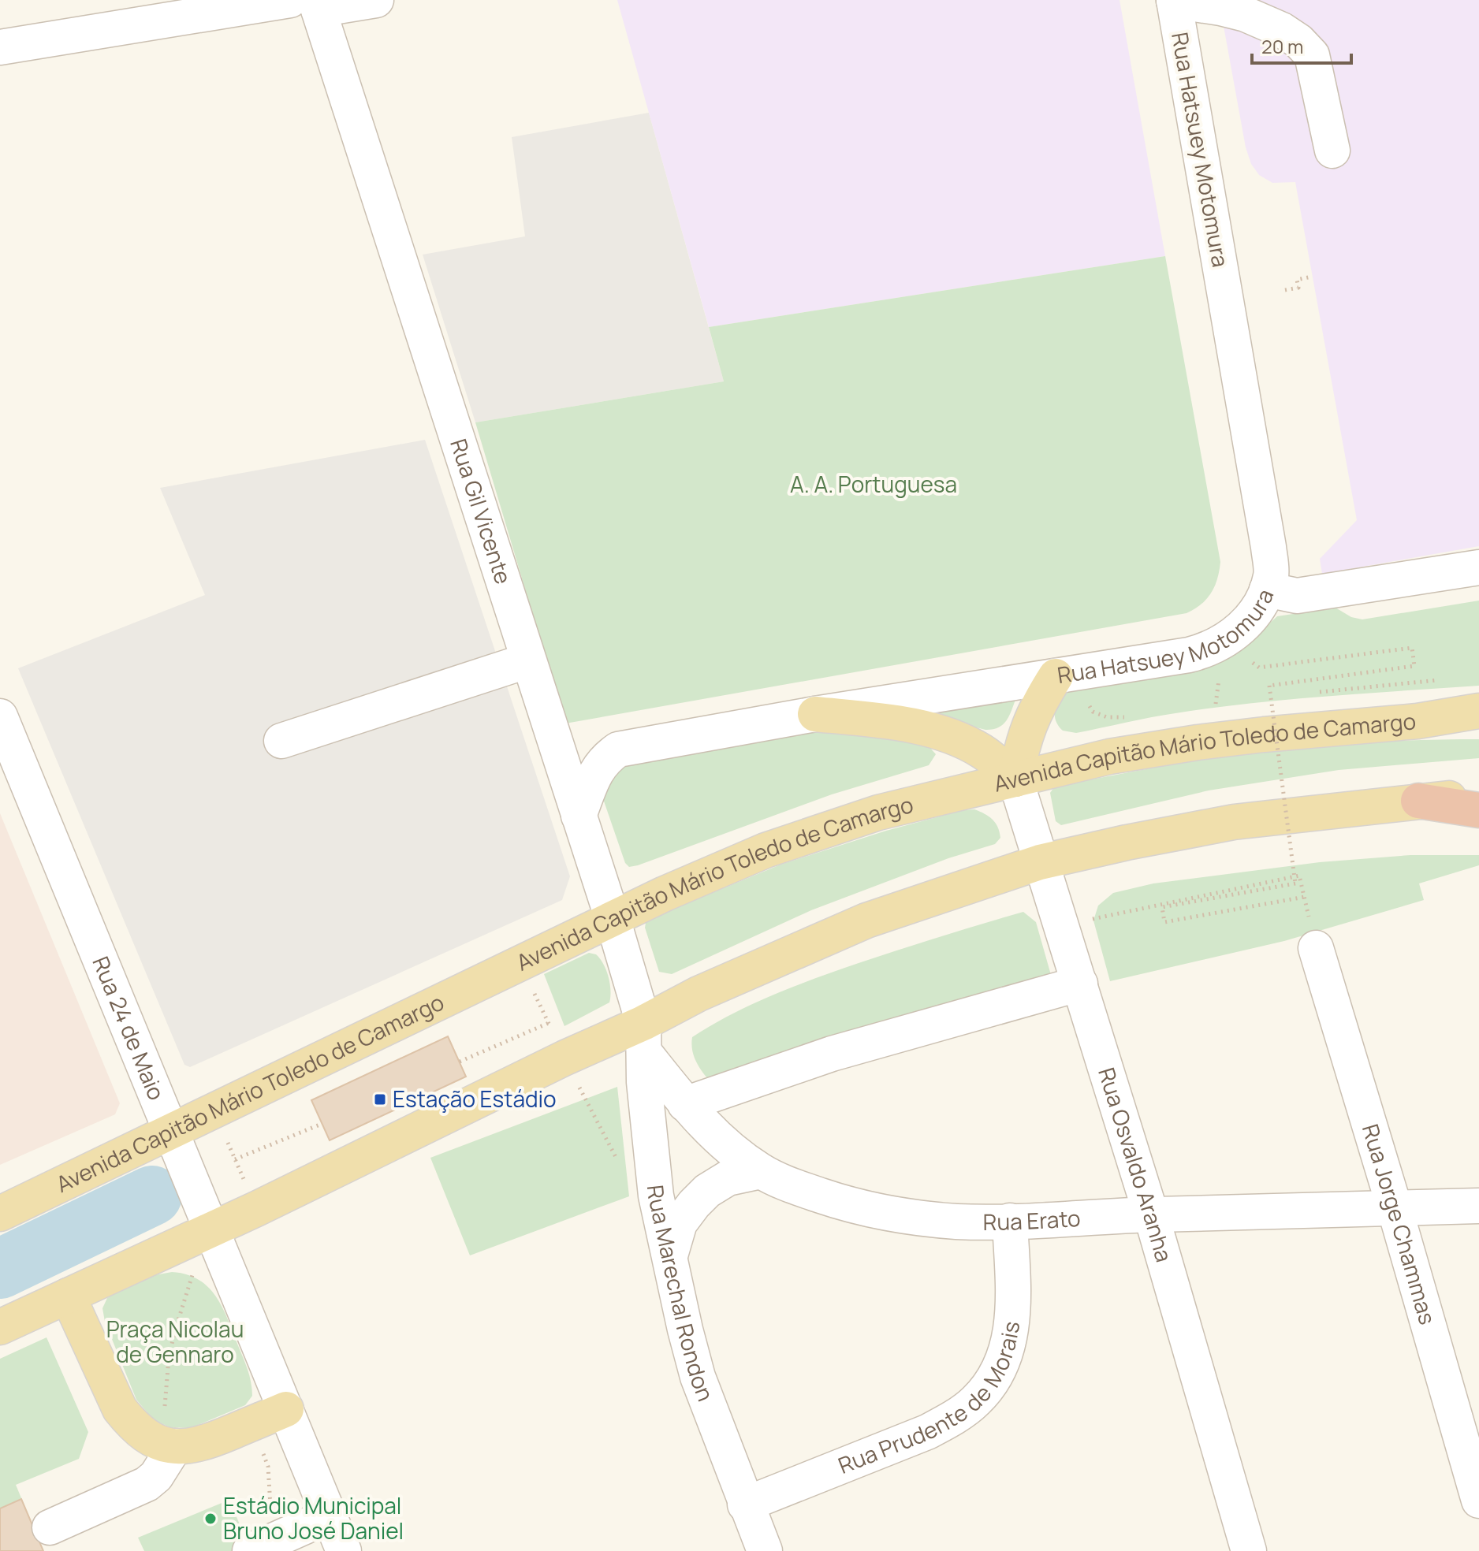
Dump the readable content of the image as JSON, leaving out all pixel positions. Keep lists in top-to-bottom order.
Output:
{
  "streets": {
    "main road": ["Avenida Capitão Mário Toledo de Camargo"],
    "street": [
      "Rua Hatsuey Motomura",
      "Rua Gil Vicente",
      "Rua 24 de Maio",
      "Rua Osvaldo Aranha",
      "Rua Erato",
      "Rua Jorge Chammas",
      "Rua Marechal Rondon",
      "Rua Prudente de Morais"
    ]
  },
  "crossings": [
    ["Rua Hatsuey Motomura", "Rua Gil Vicente"],
    ["Rua Gil Vicente", "Avenida Capitão Mário Toledo de Camargo"],
    ["Rua Gil Vicente", "Rua Erato"],
    ["Rua Gil Vicente", "Rua Marechal Rondon"],
    ["Avenida Capitão Mário Toledo de Camargo", "Rua 24 de Maio"],
    ["Avenida Capitão Mário Toledo de Camargo", "Rua Osvaldo Aranha"],
    ["Rua Osvaldo Aranha", "Rua Erato"],
    ["Rua Erato", "Rua Jorge Chammas"],
    ["Rua Erato", "Rua Marechal Rondon"],
    ["Rua Erato", "Rua Prudente de Morais"],
    ["Rua Marechal Rondon", "Rua Prudente de Morais"]
  ],
  "parks": ["A. A. Portuguesa", "Praça Nicolau de Gennaro"],
  "places": {
    "transit": ["Estação Estádio"],
    "other": ["Estádio Municipal Bruno José Daniel"]
  },
  "scale_bar": "20 m"
}
